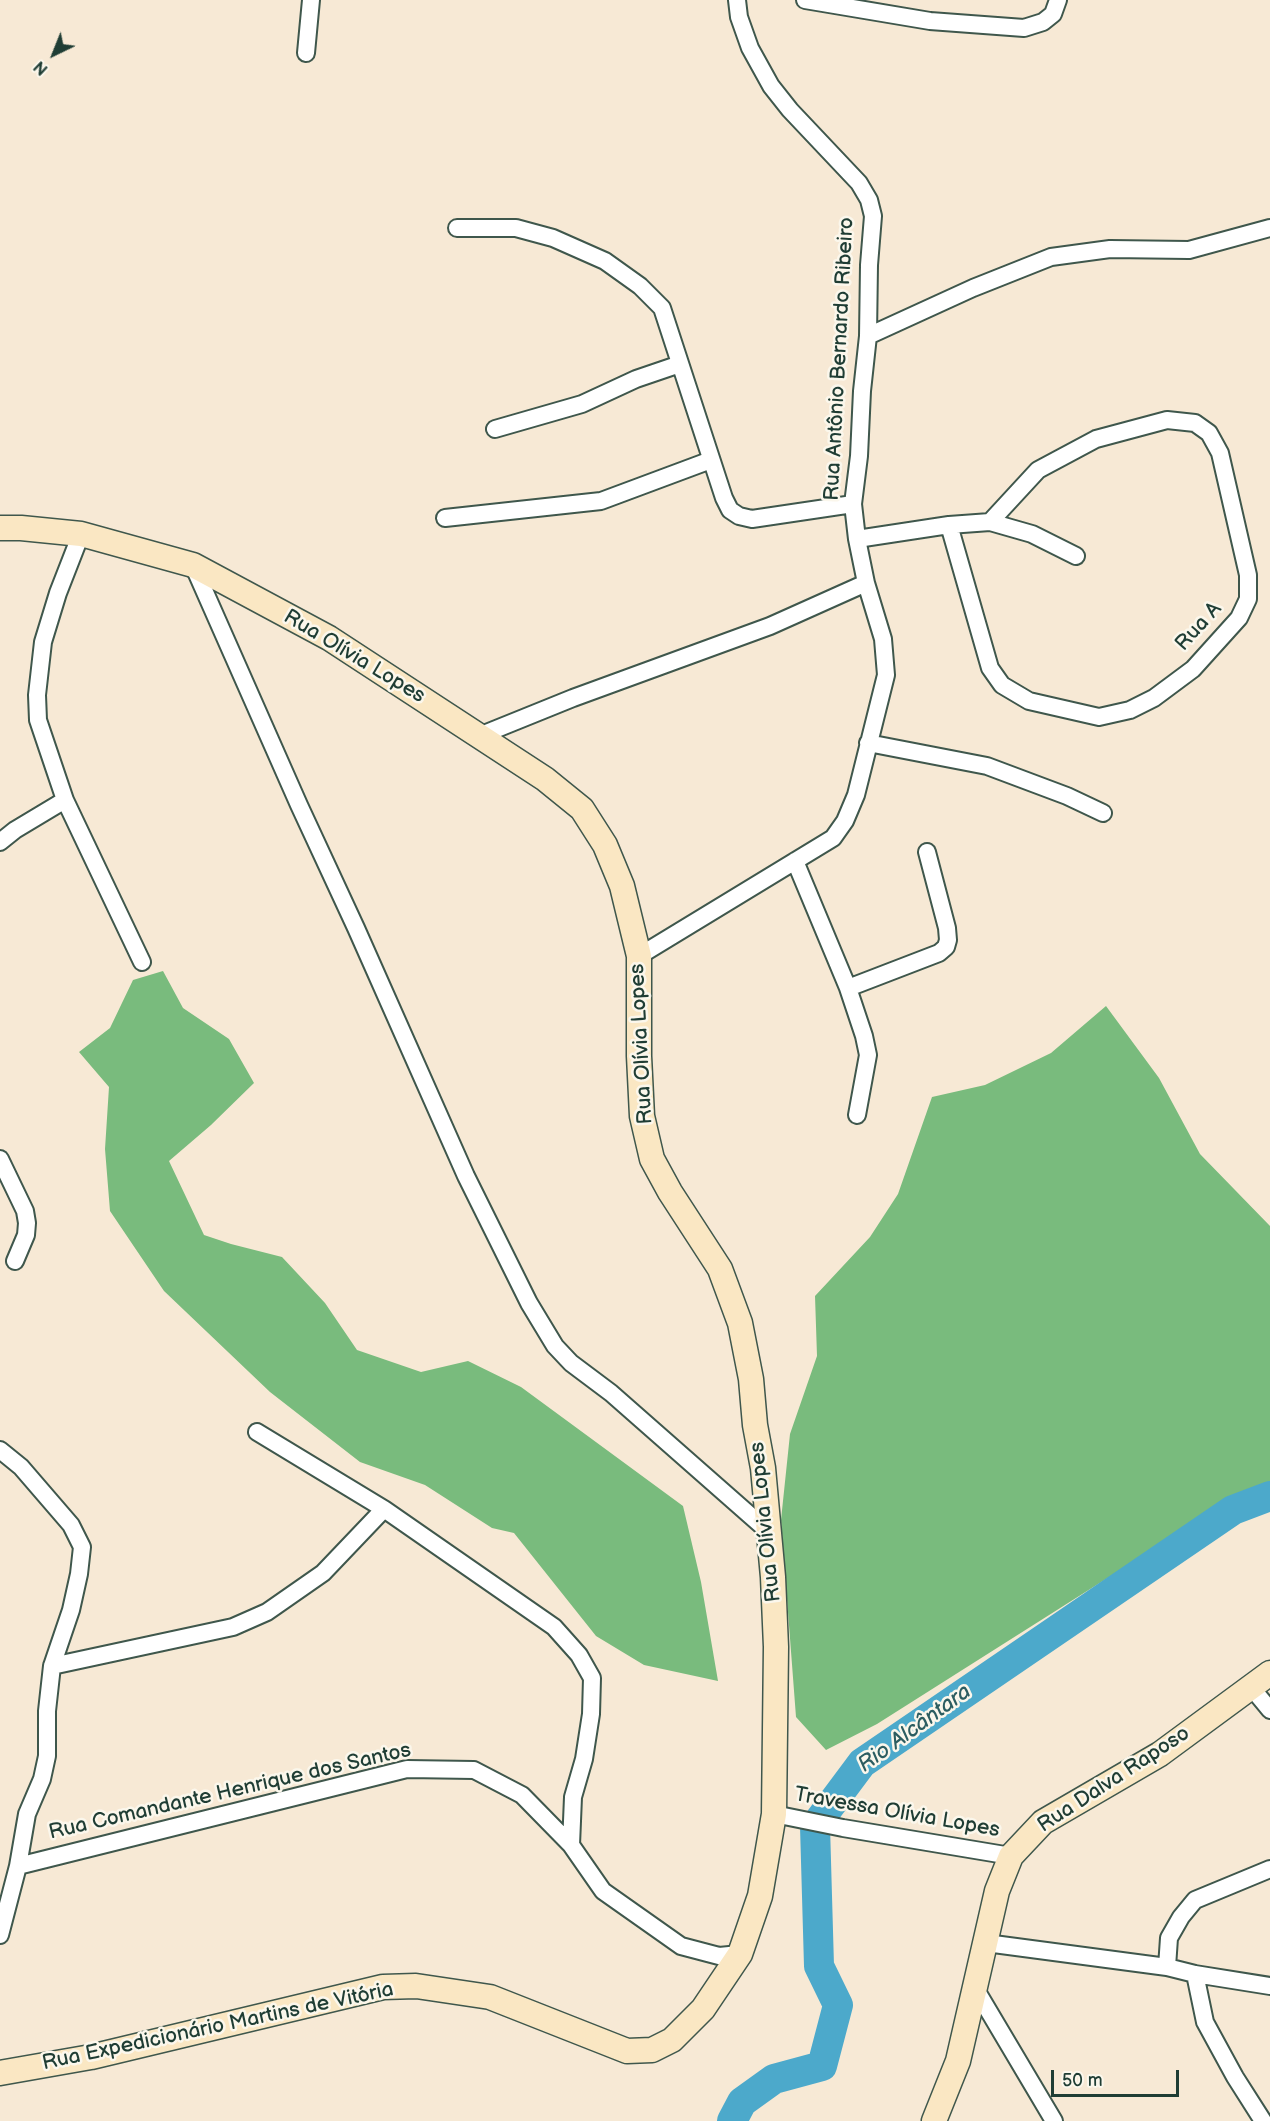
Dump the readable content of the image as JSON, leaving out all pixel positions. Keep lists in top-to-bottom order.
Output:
{
  "streets": {
    "street": [
      "Rua Antônio Bernardo Ribeiro",
      "Rua A",
      "Rua Olívia Lopes",
      "Rua Dalva Raposo",
      "Rua Comandante Henrique dos Santos",
      "Travessa Olívia Lopes",
      "Rua Expedicionário Martins de Vitória"
    ]
  },
  "crossings": [
    ["Rua Antônio Bernardo Ribeiro", "Rua Olívia Lopes"],
    ["Rua Olívia Lopes", "Rua Comandante Henrique dos Santos"],
    ["Rua Olívia Lopes", "Travessa Olívia Lopes"],
    ["Rua Olívia Lopes", "Rua Expedicionário Martins de Vitória"],
    ["Rua Dalva Raposo", "Travessa Olívia Lopes"],
    ["Rua Comandante Henrique dos Santos", "Rua Expedicionário Martins de Vitória"]
  ],
  "water": ["Rio Alcântara"],
  "scale_bar": "50 m",
  "north": "bottom left"
}
